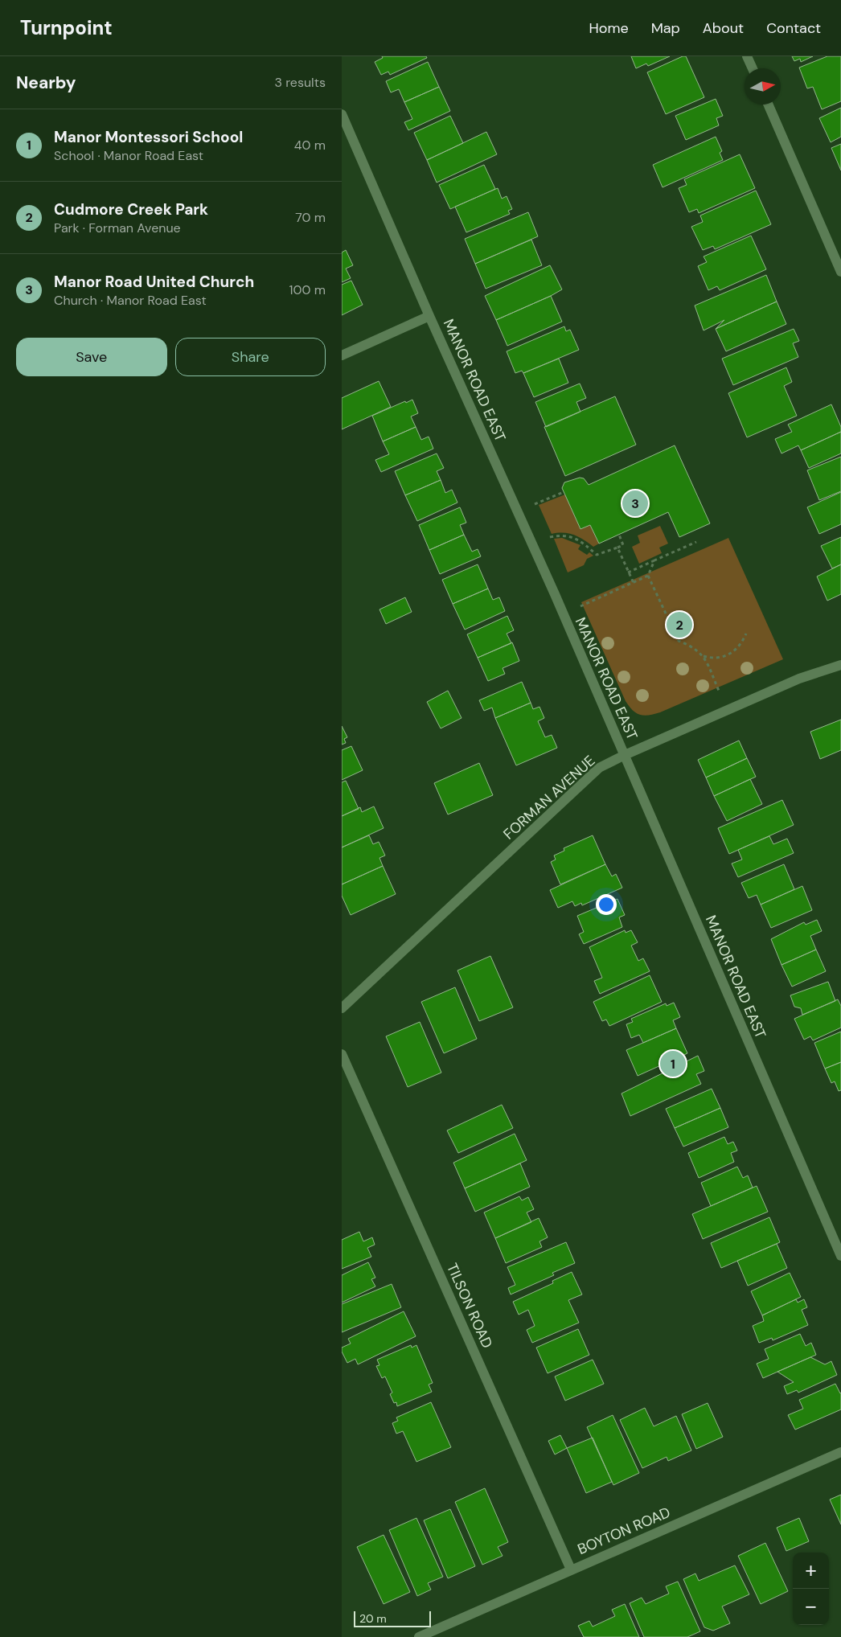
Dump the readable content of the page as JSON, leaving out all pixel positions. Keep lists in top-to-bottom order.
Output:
{
  "streets": {
    "street": [
      "MANOR ROAD EAST",
      "FORMAN AVENUE",
      "TILSON ROAD",
      "BOYTON ROAD"
    ]
  },
  "crossings": [
    ["MANOR ROAD EAST", "FORMAN AVENUE"],
    ["TILSON ROAD", "BOYTON ROAD"]
  ],
  "scale_bar": "20 m",
  "north": "right",
  "page": {
    "header": "Turnpoint",
    "nav": [
      "Home",
      "Map",
      "About",
      "Contact"
    ],
    "heading": ["Nearby", "3 results"],
    "list": [
      {
        "mark": "1",
        "name": "Manor Montessori School",
        "note": "School · Manor Road East",
        "value": "40 m"
      },
      {
        "mark": "2",
        "name": "Cudmore Creek Park",
        "note": "Park · Forman Avenue",
        "value": "70 m"
      },
      {
        "mark": "3",
        "name": "Manor Road United Church",
        "note": "Church · Manor Road East",
        "value": "100 m"
      }
    ],
    "buttons": ["Save", "Share"],
    "pins": ["3", "2", "1"],
    "map_buttons": ["+", "−"],
    "scale": "20 m"
  }
}
